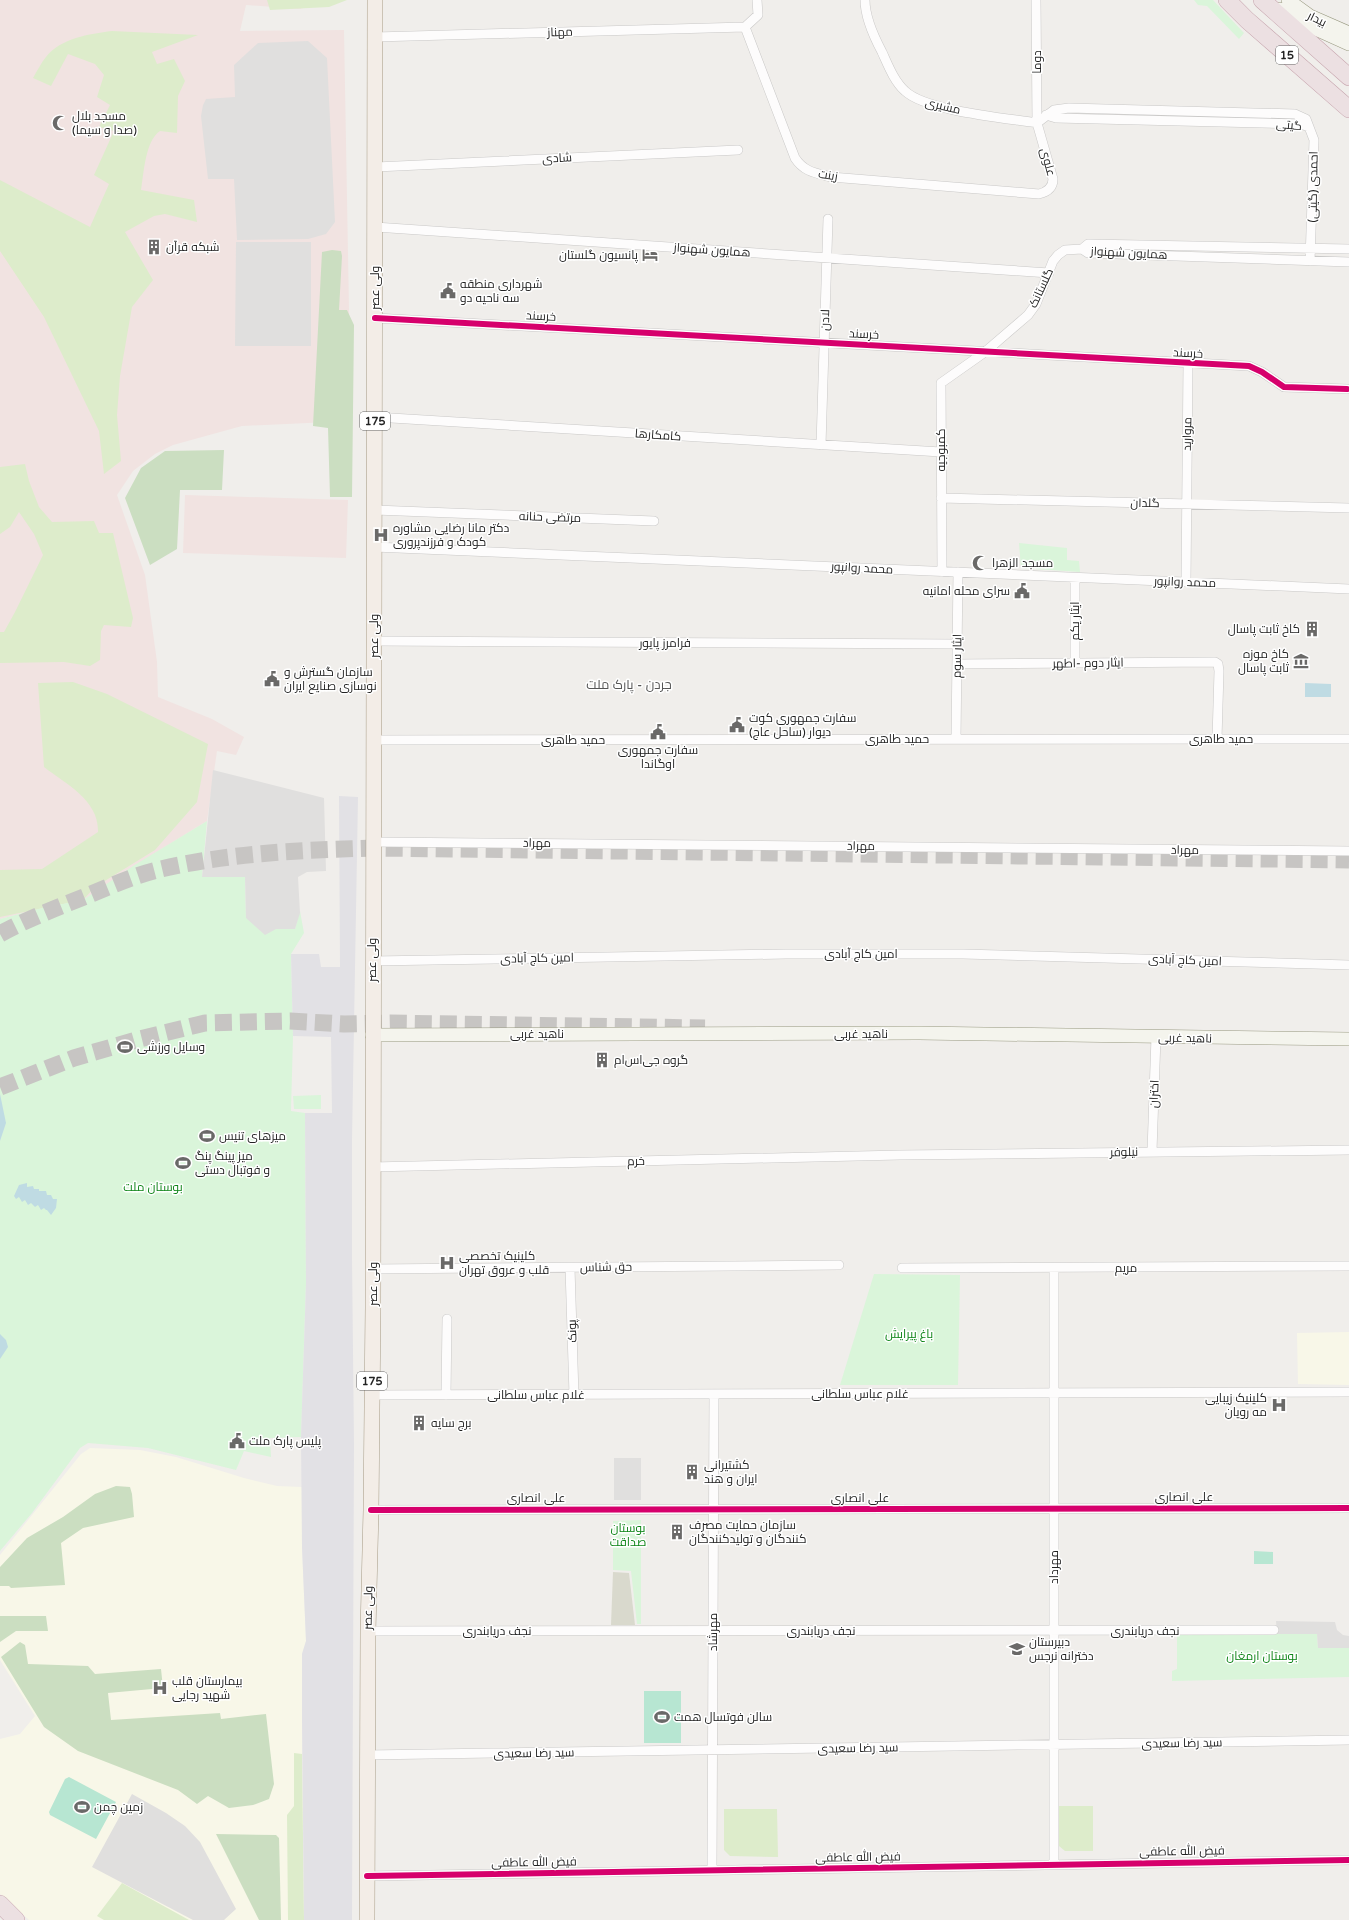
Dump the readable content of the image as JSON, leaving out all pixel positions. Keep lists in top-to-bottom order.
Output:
{
  "streets": {
    "highway": ["15"],
    "main road": [
      "بیدار",
      "ولی عصر",
      "175",
      "ناهید غربی"
    ],
    "street": [
      "مهناز",
      "دوما",
      "مشیری",
      "گیتی",
      "شادی",
      "علوی",
      "زینت",
      "احمدی (گیتی)",
      "همایون شهنواز",
      "گلستانک",
      "خرسند",
      "لادن",
      "مروارید",
      "کامکارها",
      "کمبوجیه",
      "گلدان",
      "مرتضی حنانه",
      "محمد روانپور",
      "ایثار یکم",
      "فرامرز پایور",
      "ایثار سوم",
      "ایثار دوم -اطهر",
      "حمید طاهری",
      "مهراد",
      "امین کاج آبادی",
      "اختران",
      "نیلوفر",
      "خرم",
      "حق شناس",
      "مریم",
      "پونک",
      "غلام عباس سلطانی",
      "علی انصاری",
      "مهرداد",
      "نجف دریابندری",
      "مهرشاد",
      "سید رضا سعیدی",
      "فیض الله عاطفی"
    ]
  },
  "crossings": [
    ["مهناز", "زینت"],
    ["مهناز", "ولی عصر"],
    ["دوما", "مشیری"],
    ["دوما", "گیتی"],
    ["دوما", "علوی"],
    ["مشیری", "گیتی"],
    ["مشیری", "علوی"],
    ["گیتی", "علوی"],
    ["گیتی", "احمدی (گیتی)"],
    ["شادی", "ولی عصر"],
    ["علوی", "زینت"],
    ["احمدی (گیتی)", "همایون شهنواز"],
    ["همایون شهنواز", "ولی عصر"],
    ["همایون شهنواز", "گلستانک"],
    ["همایون شهنواز", "لادن"],
    ["ولی عصر", "خرسند"],
    ["ولی عصر", "کامکارها"],
    ["ولی عصر", "مرتضی حنانه"],
    ["ولی عصر", "محمد روانپور"],
    ["ولی عصر", "فرامرز پایور"],
    ["ولی عصر", "حمید طاهری"],
    ["ولی عصر", "مهراد"],
    ["ولی عصر", "امین کاج آبادی"],
    ["ولی عصر", "ناهید غربی"],
    ["ولی عصر", "خرم"],
    ["ولی عصر", "حق شناس"],
    ["ولی عصر", "غلام عباس سلطانی"],
    ["ولی عصر", "علی انصاری"],
    ["ولی عصر", "نجف دریابندری"],
    ["ولی عصر", "سید رضا سعیدی"],
    ["ولی عصر", "فیض الله عاطفی"],
    ["گلستانک", "خرسند"],
    ["گلستانک", "کمبوجیه"],
    ["خرسند", "لادن"],
    ["خرسند", "مروارید"],
    ["خرسند", "کمبوجیه"],
    ["لادن", "کامکارها"],
    ["مروارید", "گلدان"],
    ["مروارید", "محمد روانپور"],
    ["کامکارها", "کمبوجیه"],
    ["کمبوجیه", "گلدان"],
    ["کمبوجیه", "محمد روانپور"],
    ["محمد روانپور", "ایثار یکم"],
    ["محمد روانپور", "ایثار سوم"],
    ["ایثار یکم", "ایثار دوم -اطهر"],
    ["فرامرز پایور", "ایثار سوم"],
    ["ایثار سوم", "ایثار دوم -اطهر"],
    ["ایثار سوم", "حمید طاهری"],
    ["ایثار دوم -اطهر", "حمید طاهری"],
    ["ناهید غربی", "اختران"],
    ["اختران", "نیلوفر"],
    ["نیلوفر", "خرم"],
    ["حق شناس", "پونک"],
    ["مریم", "مهرداد"],
    ["پونک", "غلام عباس سلطانی"],
    ["غلام عباس سلطانی", "مهرداد"],
    ["غلام عباس سلطانی", "مهرشاد"],
    ["علی انصاری", "مهرداد"],
    ["علی انصاری", "مهرشاد"],
    ["مهرداد", "نجف دریابندری"],
    ["مهرداد", "سید رضا سعیدی"],
    ["مهرداد", "فیض الله عاطفی"],
    ["نجف دریابندری", "مهرشاد"],
    ["مهرشاد", "سید رضا سعیدی"],
    ["مهرشاد", "فیض الله عاطفی"]
  ],
  "districts": ["جردن - پارک ملت"],
  "parks": [
    "بوستان ملت",
    "باغ پیرایش",
    "بوستان صداقت",
    "بوستان ارمغان"
  ],
  "places": {
    "mosque": ["مسجد بلال (صدا و سیما)", "مسجد الزهرا"],
    "building": [
      "شبکه قرآن",
      "کاخ ثابت پاسال",
      "گروه جی‌اس‌ام",
      "برج سایه",
      "کشتیرانی ایران و هند",
      "سازمان حمایت مصرف کنندگان و تولیدکنندگان"
    ],
    "hotel": ["پانسیون گلستان"],
    "public building": [
      "شهرداری منطقه سه ناحیه دو",
      "سرای محله امانیه",
      "سازمان گسترش و نوسازی صنایع ایران",
      "سفارت جمهوری کوت دیوار (ساحل عاج)",
      "سفارت جمهوری اوگاندا",
      "پلیس پارک ملت"
    ],
    "hospital": [
      "دکتر مانا رضایی مشاوره کودک و فرزندپروری",
      "کلینیک تخصصی قلب و عروق تهران",
      "کلینیک زیبایی مه رویان",
      "بیمارستان قلب شهید رجایی"
    ],
    "museum": ["کاخ موزه ثابت پاسال"],
    "sports": [
      "وسایل ورزشی",
      "میزهای تنیس",
      "میز پینگ پنگ و فوتبال دستی",
      "سالن فوتسال همت",
      "زمین چمن"
    ],
    "school or university": ["دبیرستان دخترانه نرجس"]
  }
}
